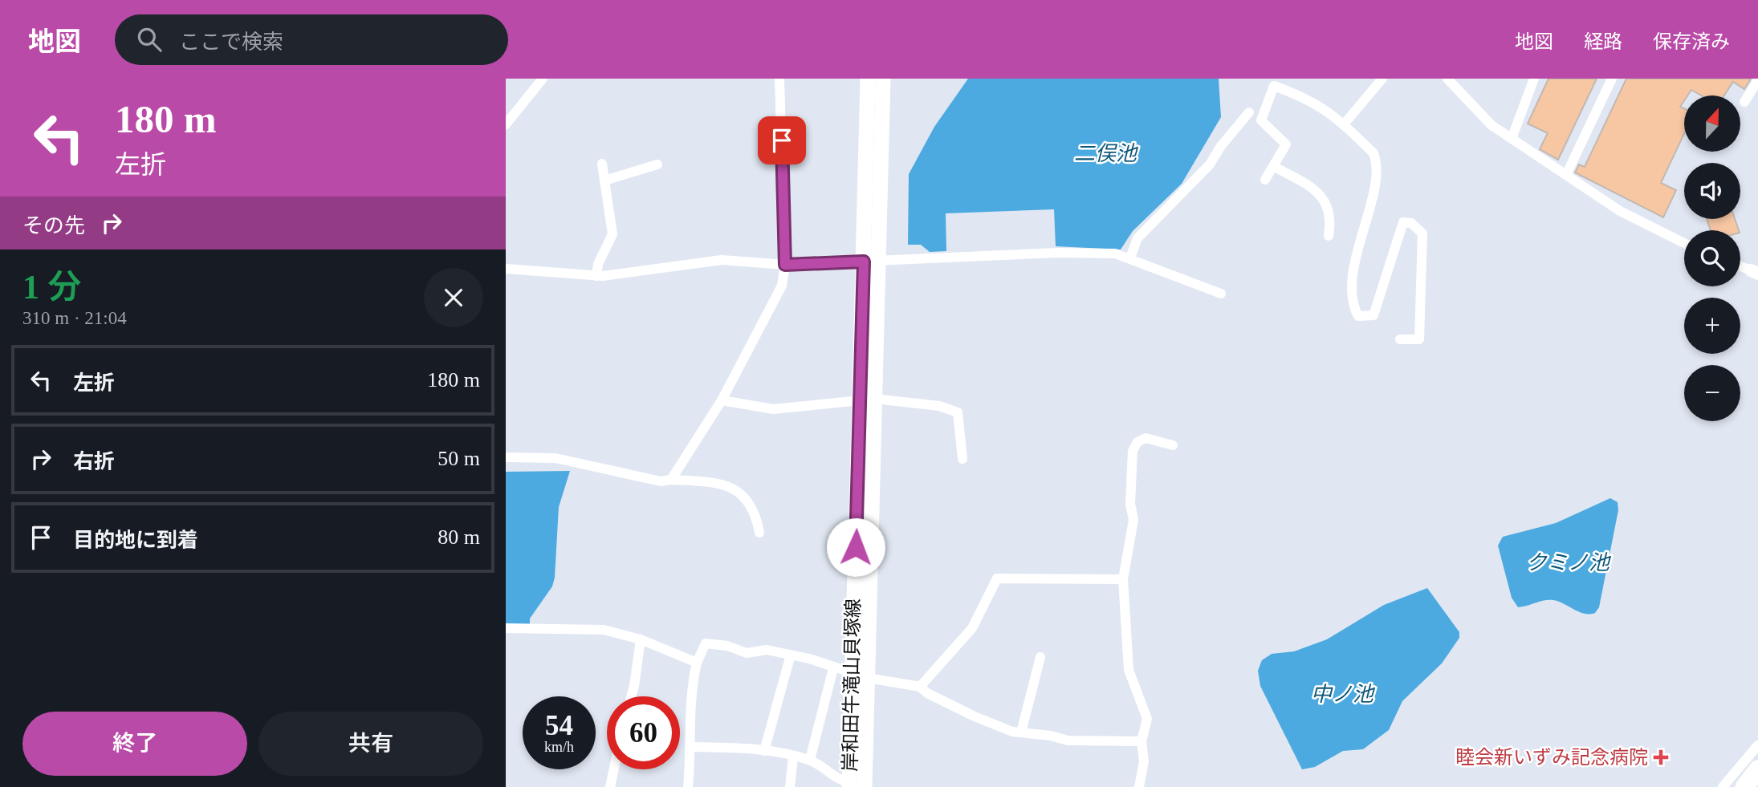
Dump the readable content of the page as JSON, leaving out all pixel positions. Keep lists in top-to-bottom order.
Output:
{
  "streets": {
    "main road": ["岸和田牛滝山貝塚線"]
  },
  "water": ["二俣池", "クミノ池", "中ノ池"],
  "places": {
    "health": ["睦会新いずみ記念病院"]
  },
  "north": "top",
  "page": {
    "header": "地図",
    "search": "ここで検索",
    "nav": ["地図", "経路", "保存済み"],
    "turn": ["180 m", "左折"],
    "map_buttons": ["+", "−"],
    "then": "その先",
    "heading": ["1 分", "310 m · 21:04"],
    "list": [
      {
        "name": "左折",
        "value": "180 m"
      },
      {
        "name": "右折",
        "value": "50 m"
      },
      {
        "name": "目的地に到着",
        "value": "80 m"
      }
    ],
    "speed": "54 km/h",
    "limit": "60",
    "buttons": ["終了", "共有"]
  }
}
